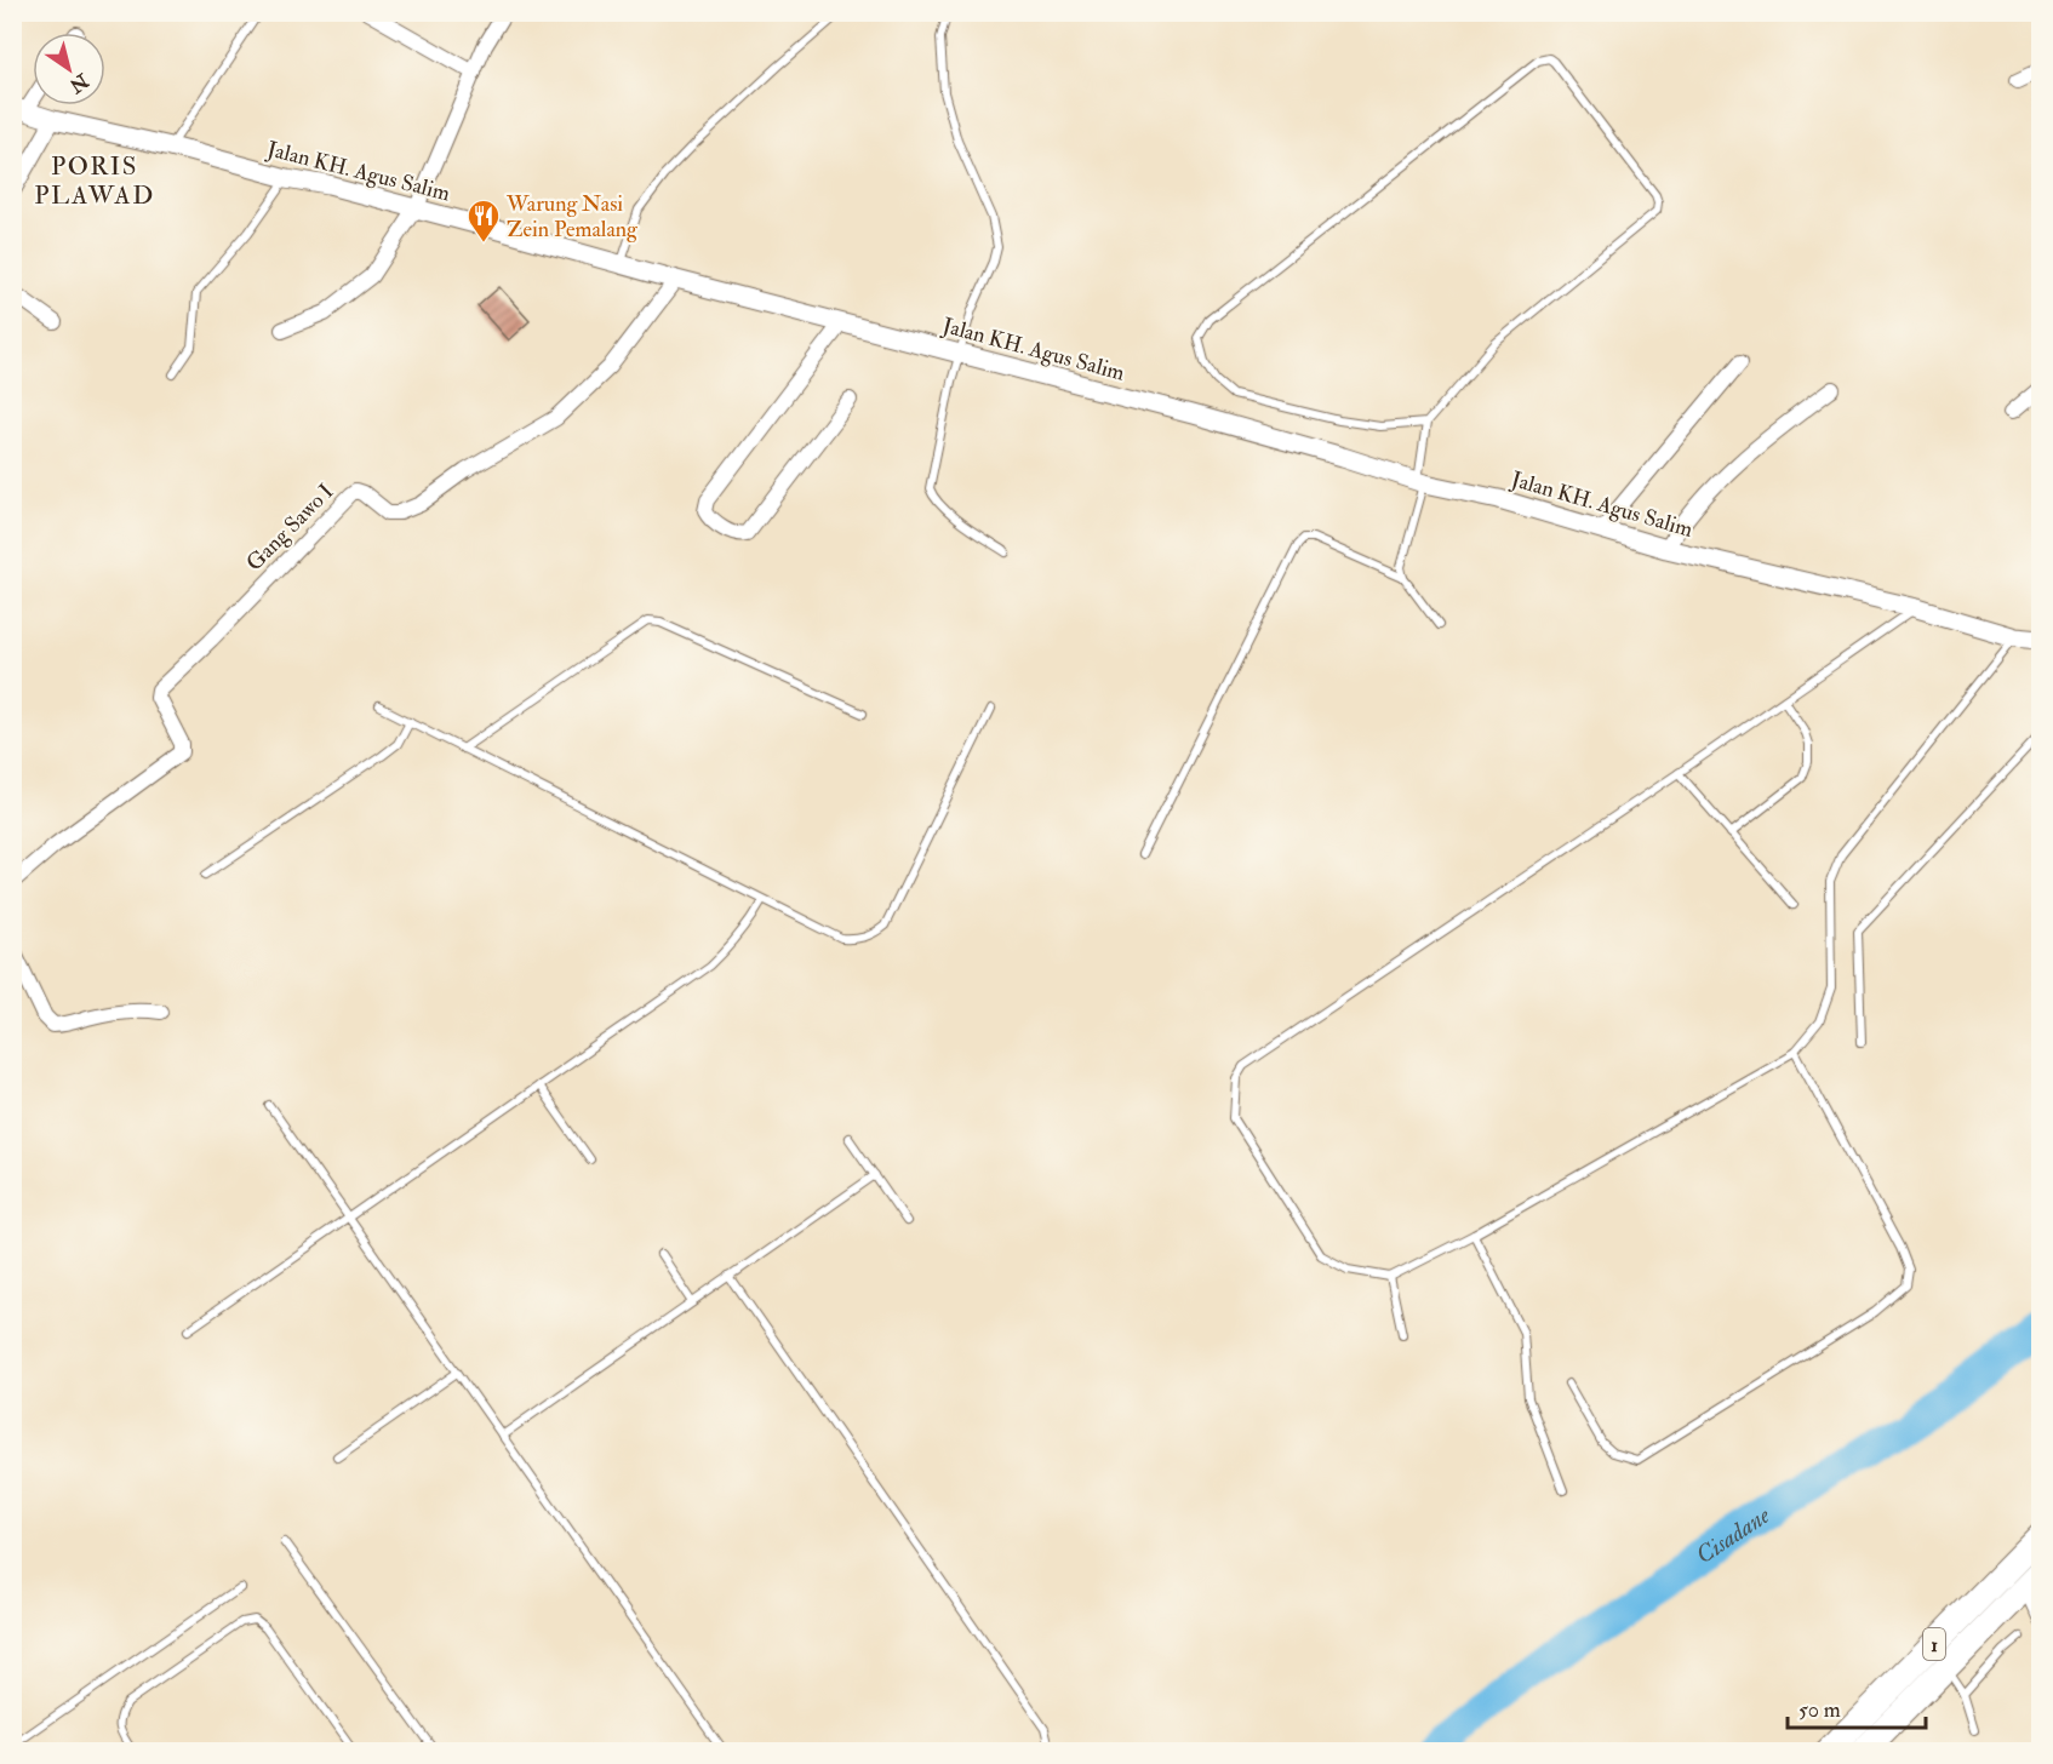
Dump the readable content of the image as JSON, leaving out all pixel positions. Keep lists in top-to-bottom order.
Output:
{
  "streets": {
    "highway": ["1"],
    "street": ["Jalan KH. Agus Salim", "Gang Sawo I"]
  },
  "crossings": [
    ["Jalan KH. Agus Salim", "Gang Sawo I"]
  ],
  "districts": ["PORIS PLAWAD"],
  "water": ["Cisadane"],
  "places": {
    "restaurant": ["Warung Nasi Zein Pemalang"]
  },
  "scale_bar": "50 m",
  "north": "bottom right"
}
